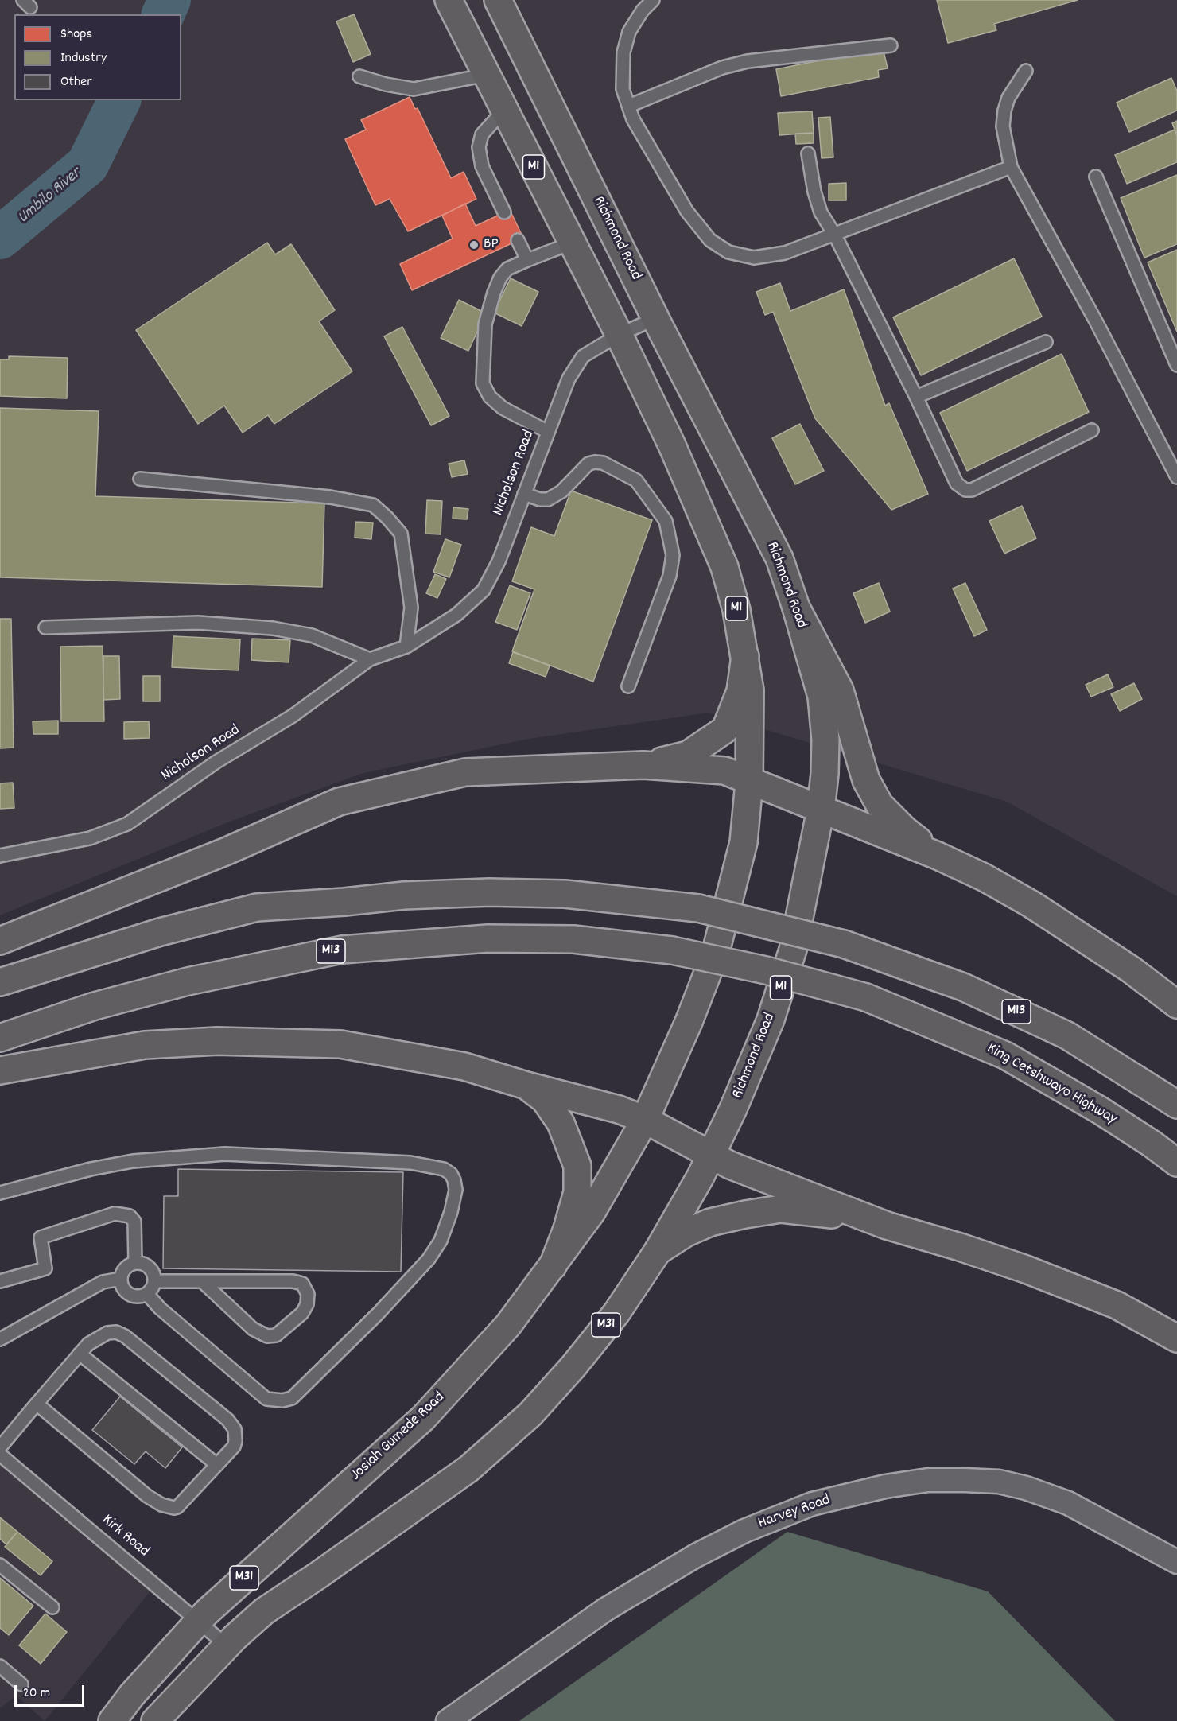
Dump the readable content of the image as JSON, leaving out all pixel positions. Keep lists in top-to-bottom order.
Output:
{
  "streets": {
    "main road": [
      "M1",
      "Richmond Road",
      "M13",
      "King Cetshwayo Highway",
      "M31",
      "Josiah Gumede Road"
    ],
    "street": ["Harvey Road"],
    "lane": ["Nicholson Road", "Kirk Road"]
  },
  "crossings": [
    ["M1", "Nicholson Road"],
    ["M1", "Josiah Gumede Road"],
    ["Richmond Road", "Nicholson Road"],
    ["Richmond Road", "M31"],
    ["M31", "Kirk Road"],
    ["Josiah Gumede Road", "Kirk Road"]
  ],
  "water": ["Umbilo River"],
  "places": ["BP"],
  "legend": ["Shops", "Industry", "Other"],
  "scale_bar": "20 m"
}
